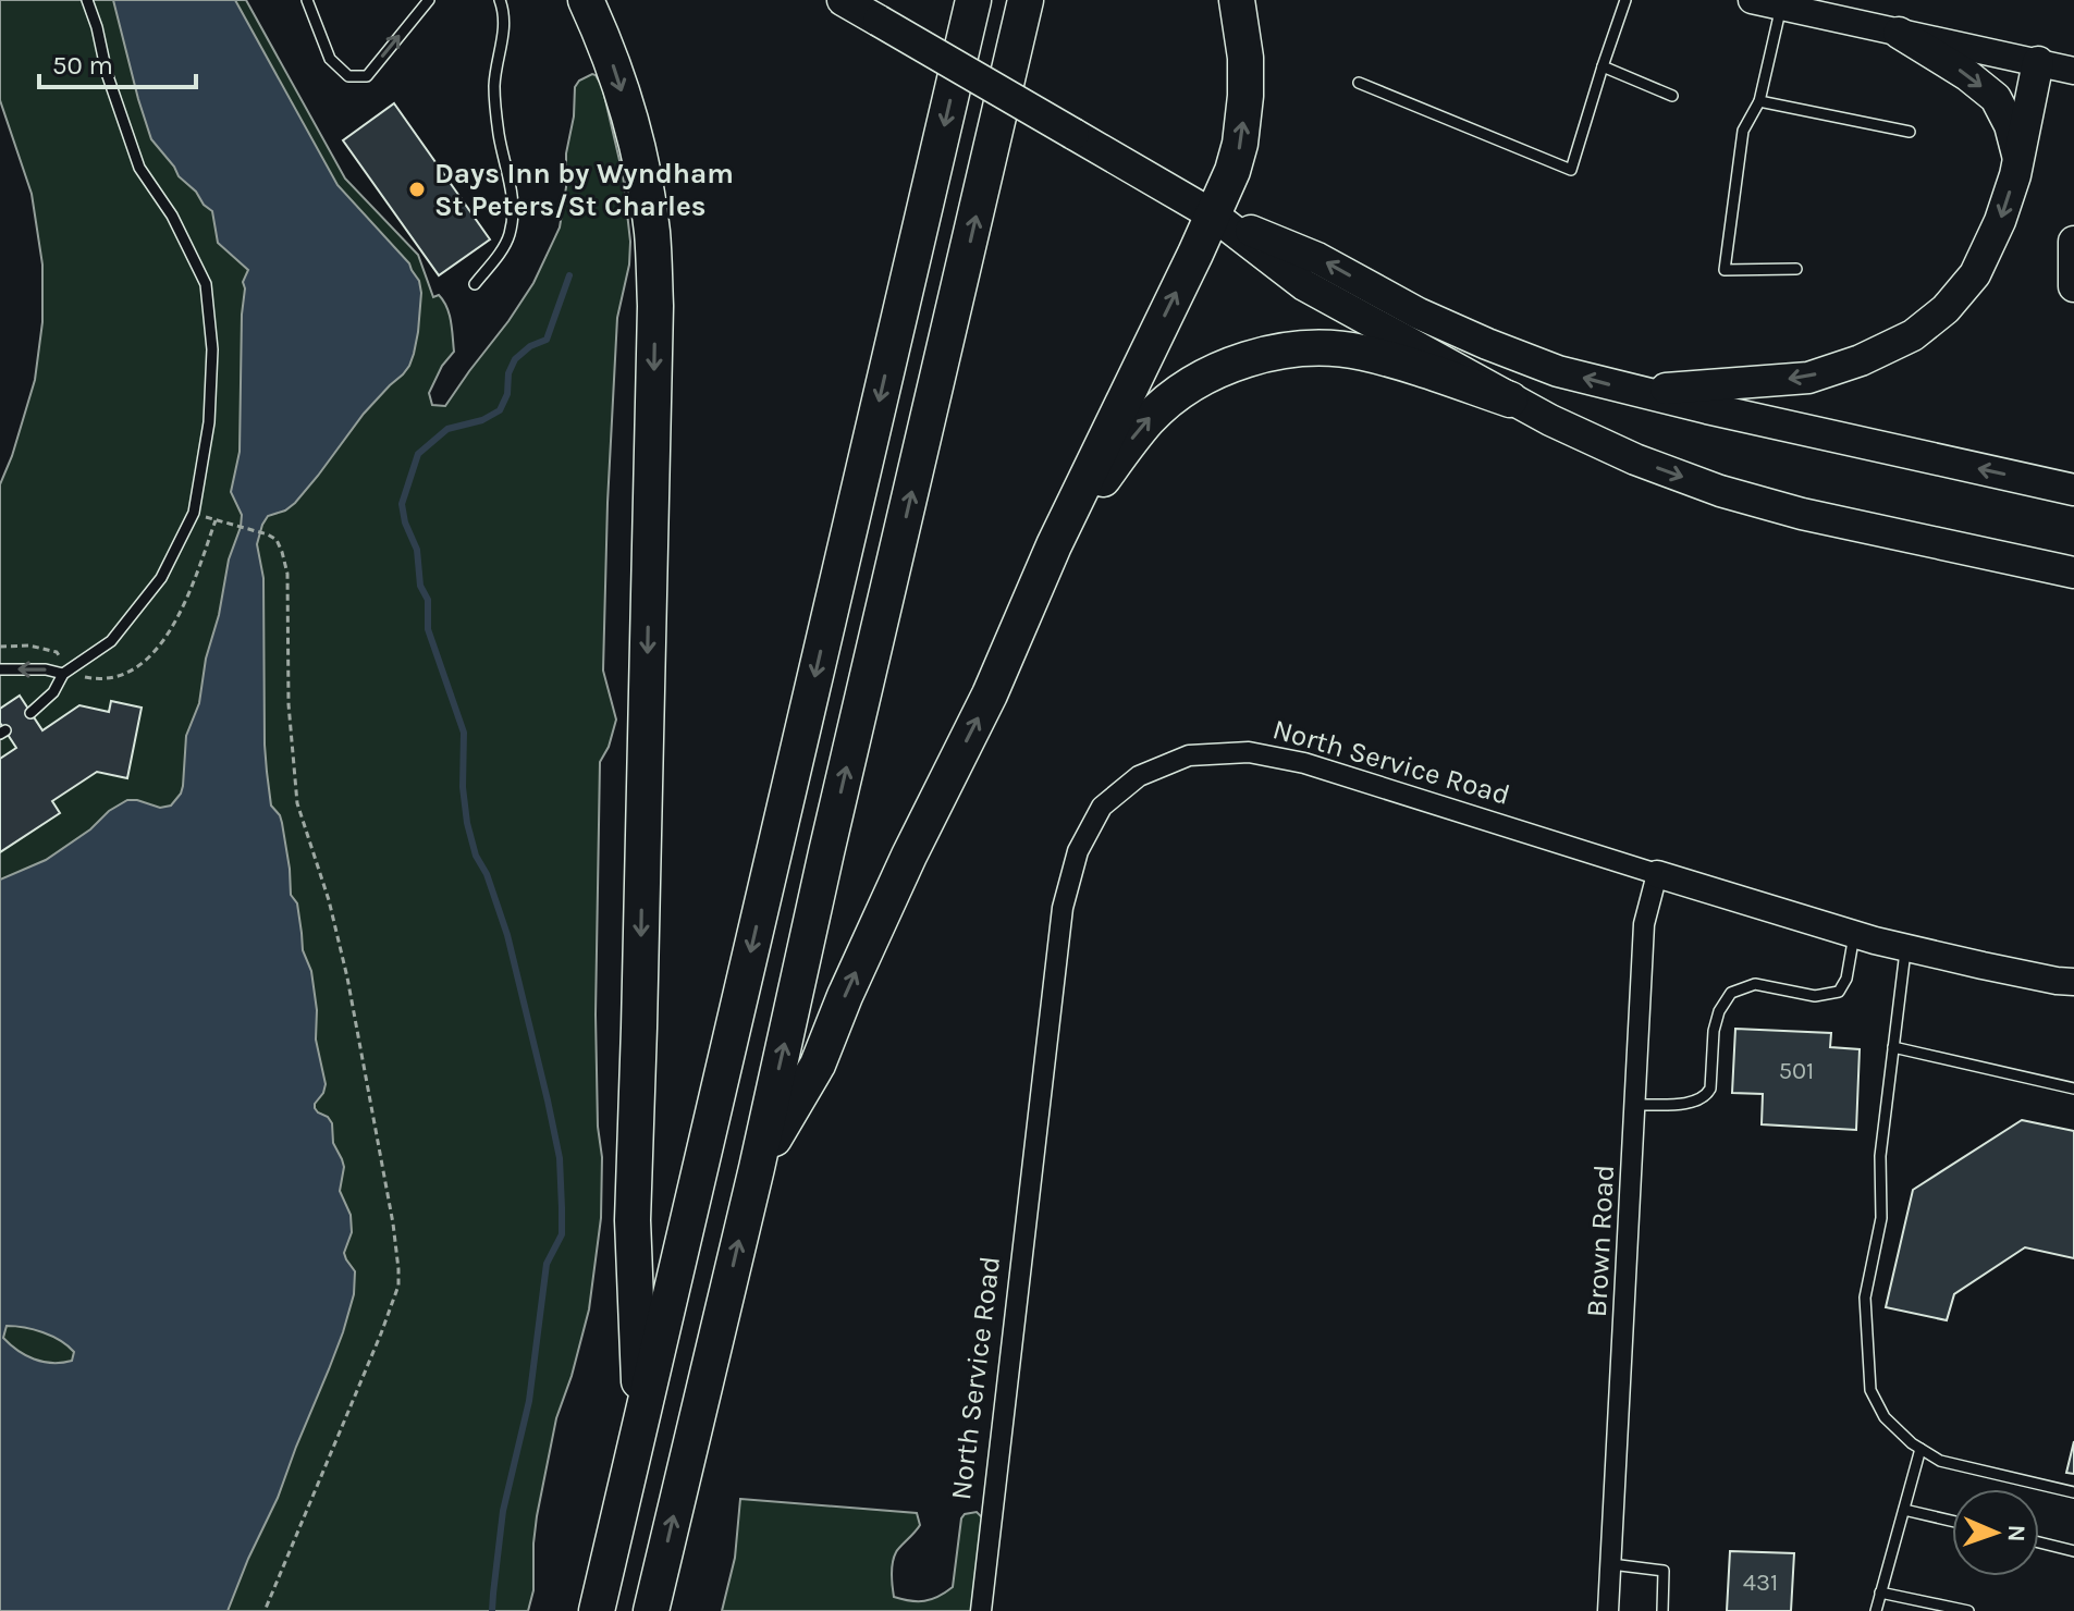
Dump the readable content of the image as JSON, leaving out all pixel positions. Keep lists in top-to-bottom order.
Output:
{
  "streets": {
    "street": ["North Service Road", "Brown Road"]
  },
  "crossings": [
    ["North Service Road", "Brown Road"]
  ],
  "places": ["Days Inn by Wyndham St Peters/St Charles"],
  "house_numbers": ["501", "431"],
  "scale_bar": "50 m",
  "north": "right"
}
